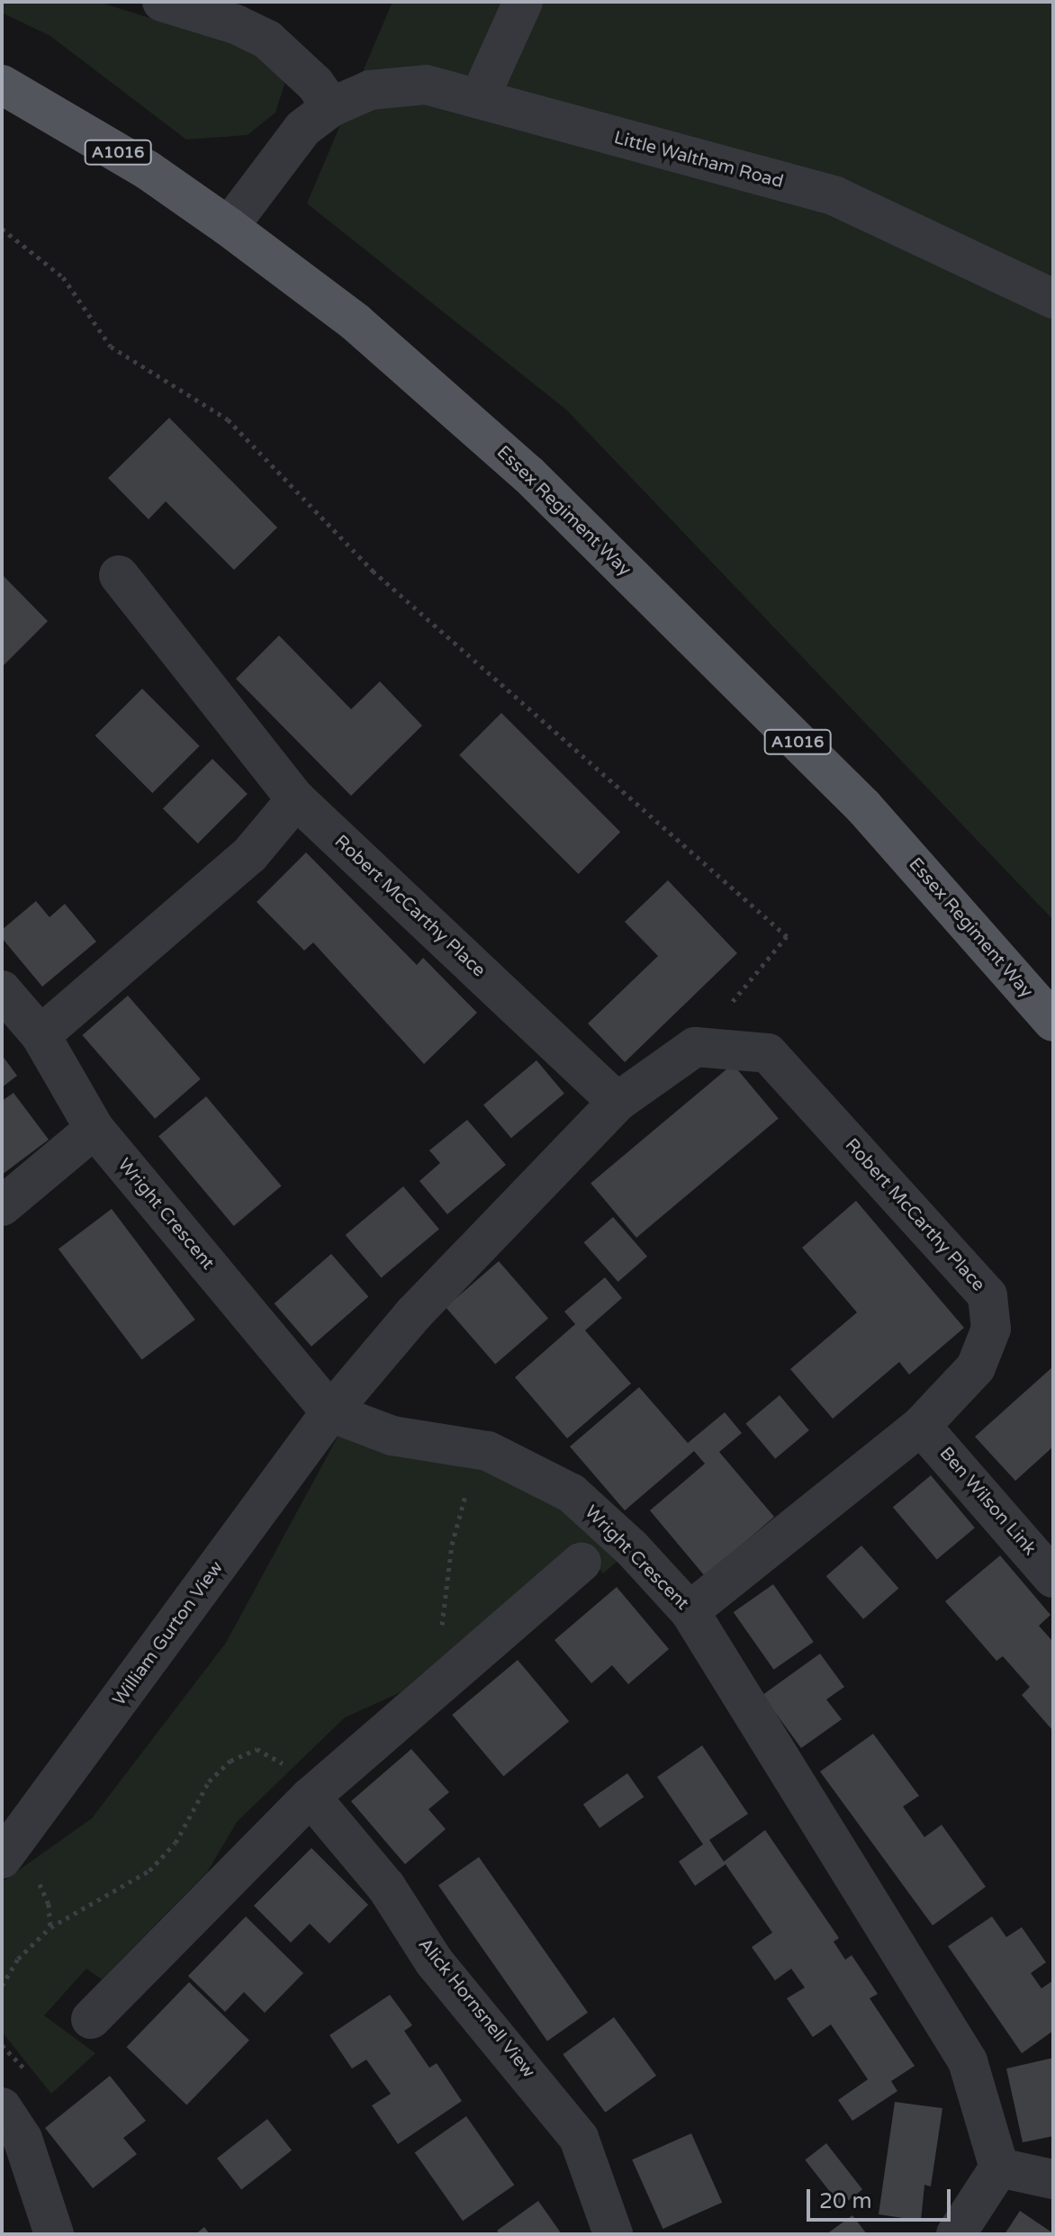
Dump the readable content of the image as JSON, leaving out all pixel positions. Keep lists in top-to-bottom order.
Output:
{
  "streets": {
    "main road": ["A1016", "Essex Regiment Way"],
    "street": [
      "Little Waltham Road",
      "Robert McCarthy Place",
      "Wright Crescent",
      "Ben Wilson Link",
      "William Gurton View",
      "Alick Hornsnell View"
    ]
  },
  "crossings": [
    ["Little Waltham Road", "Essex Regiment Way"],
    ["Robert McCarthy Place", "Wright Crescent"],
    ["Robert McCarthy Place", "Ben Wilson Link"],
    ["Wright Crescent", "William Gurton View"]
  ],
  "scale_bar": "20 m"
}
